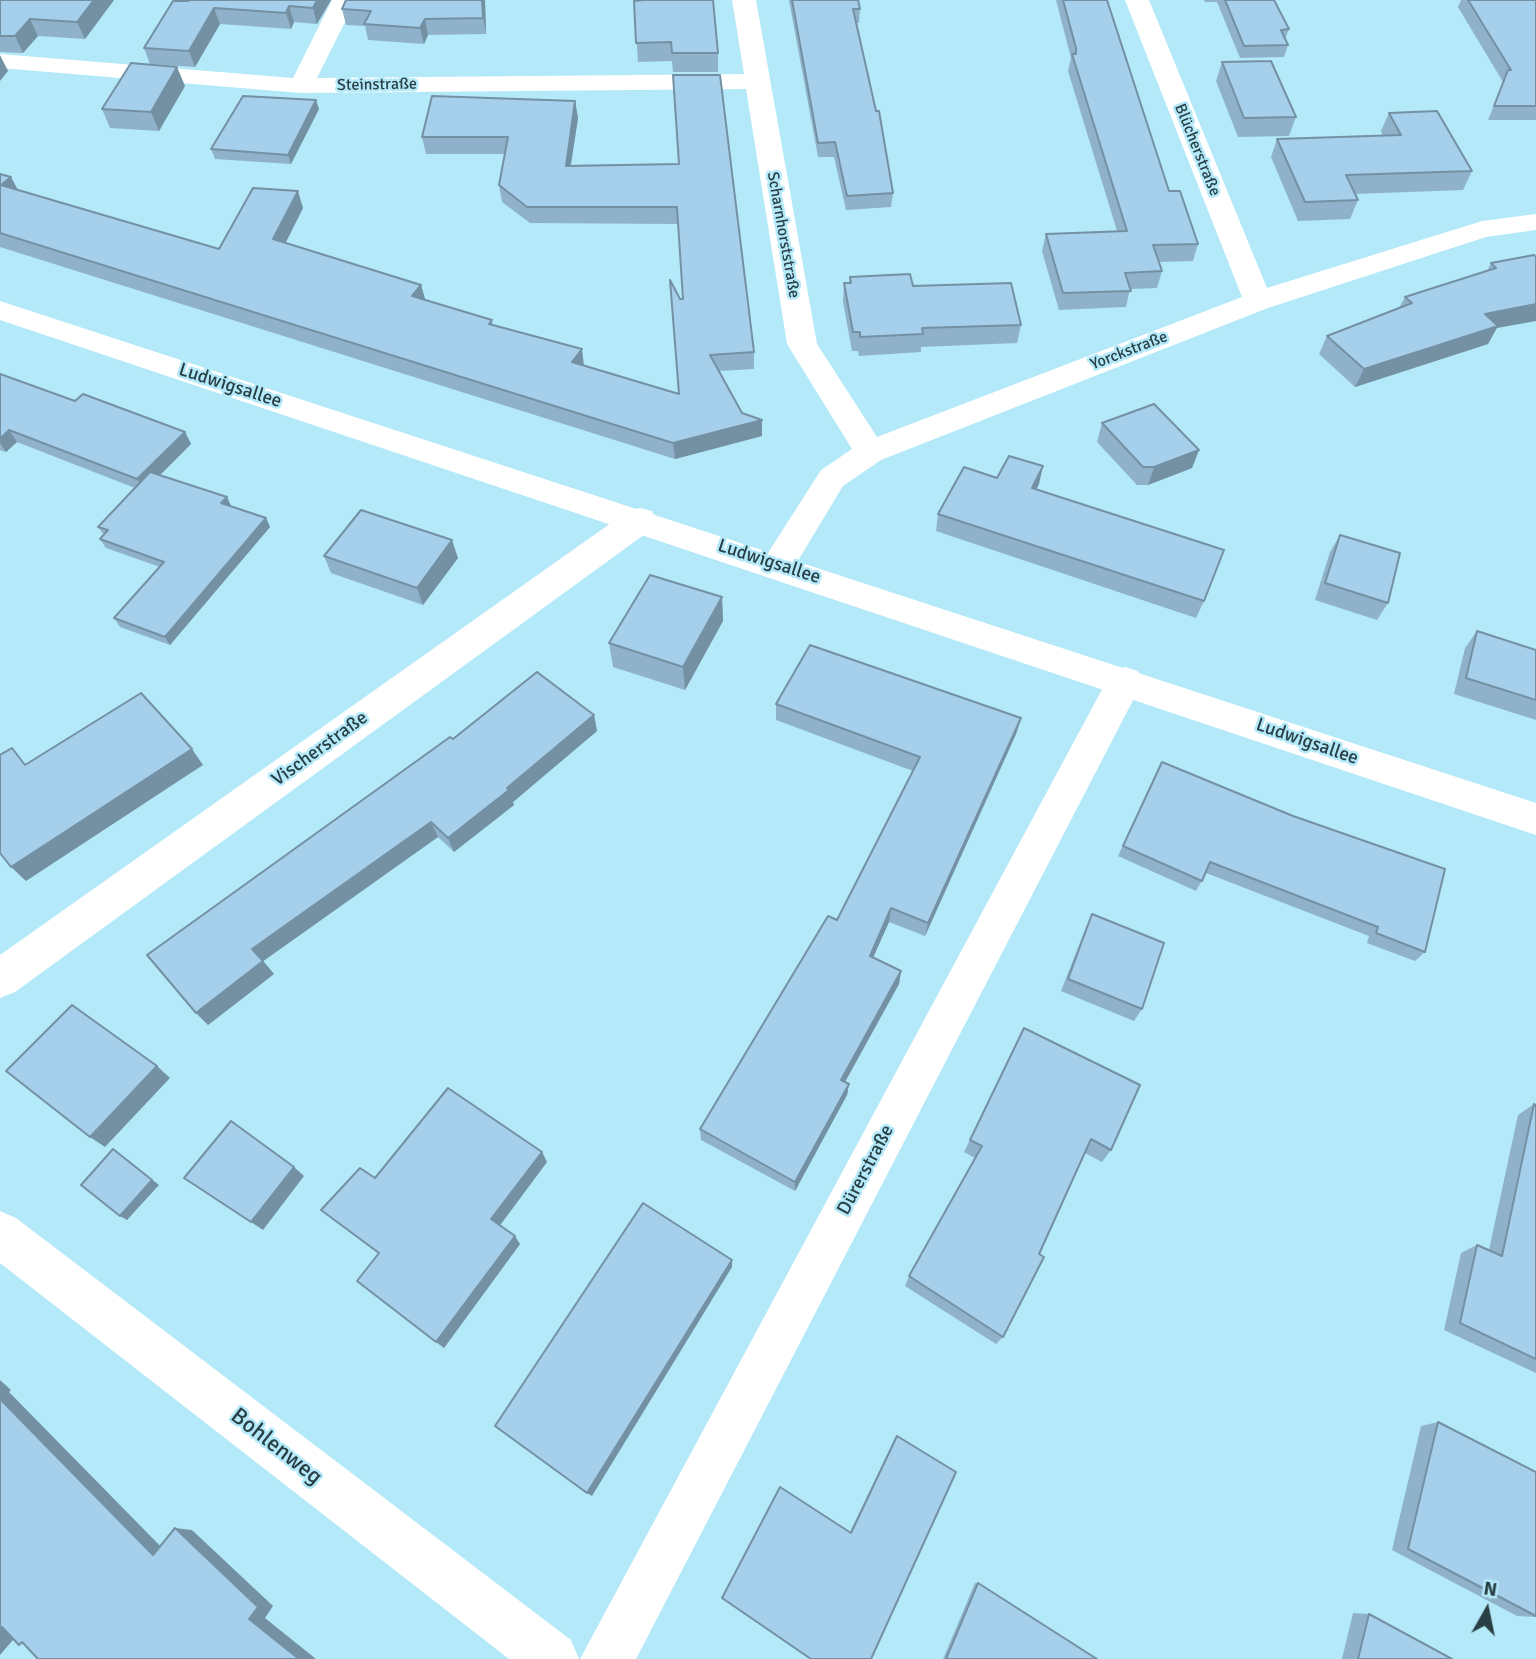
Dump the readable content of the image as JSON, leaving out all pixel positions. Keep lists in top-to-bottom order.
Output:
{
  "streets": {
    "street": [
      "Steinstraße",
      "Blücherstraße",
      "Scharnhorststraße",
      "Yorckstraße",
      "Ludwigsallee",
      "Vischerstraße",
      "Dürerstraße",
      "Bohlenweg"
    ]
  },
  "crossings": [
    ["Steinstraße", "Scharnhorststraße"],
    ["Blücherstraße", "Yorckstraße"],
    ["Scharnhorststraße", "Yorckstraße"],
    ["Yorckstraße", "Ludwigsallee"],
    ["Ludwigsallee", "Vischerstraße"],
    ["Ludwigsallee", "Dürerstraße"]
  ],
  "north": "top"
}
